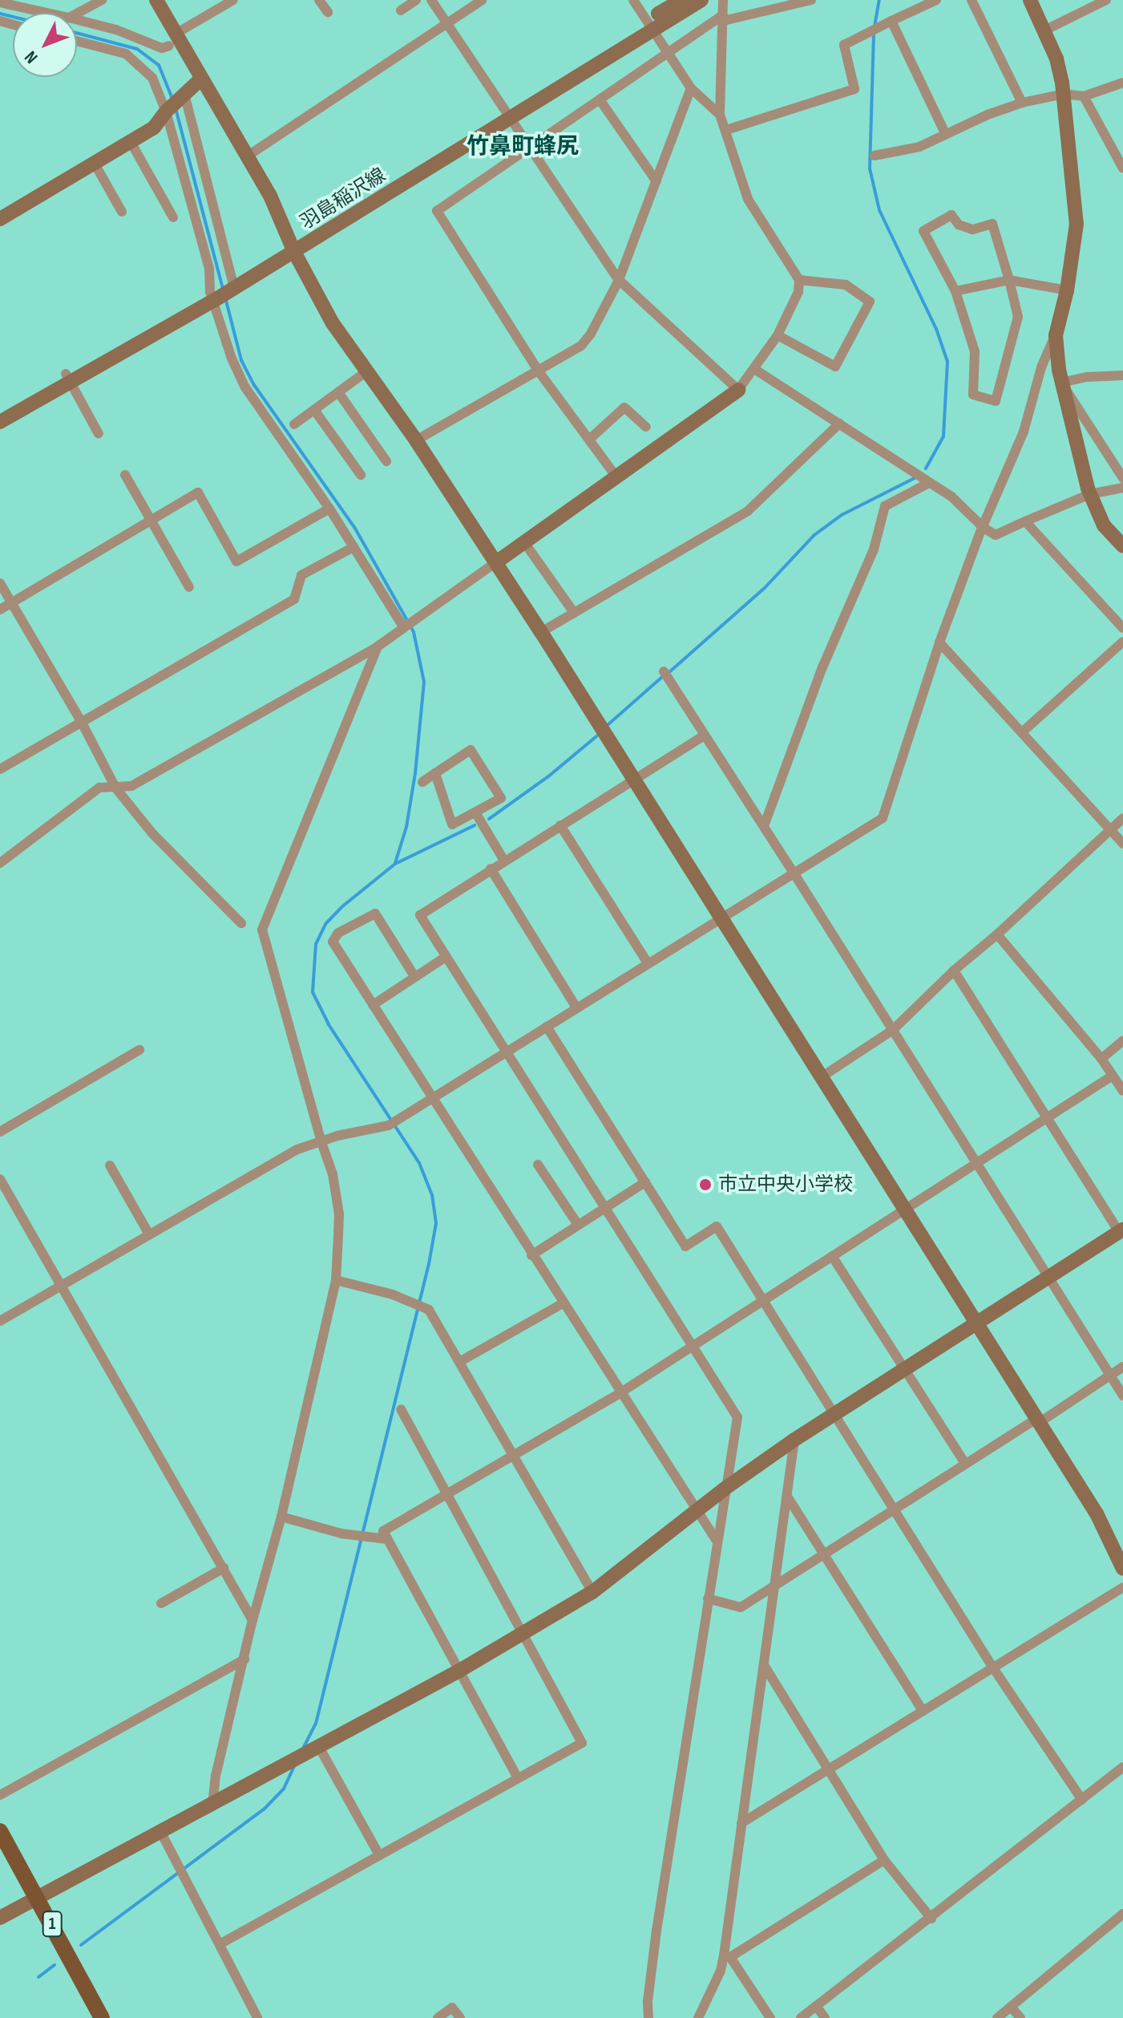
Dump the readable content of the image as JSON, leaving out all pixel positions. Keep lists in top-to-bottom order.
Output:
{
  "streets": {
    "main road": ["1"],
    "street": ["羽島稲沢線"]
  },
  "districts": ["竹鼻町蜂尻"],
  "places": ["市立中央小学校"],
  "north": "bottom left"
}
